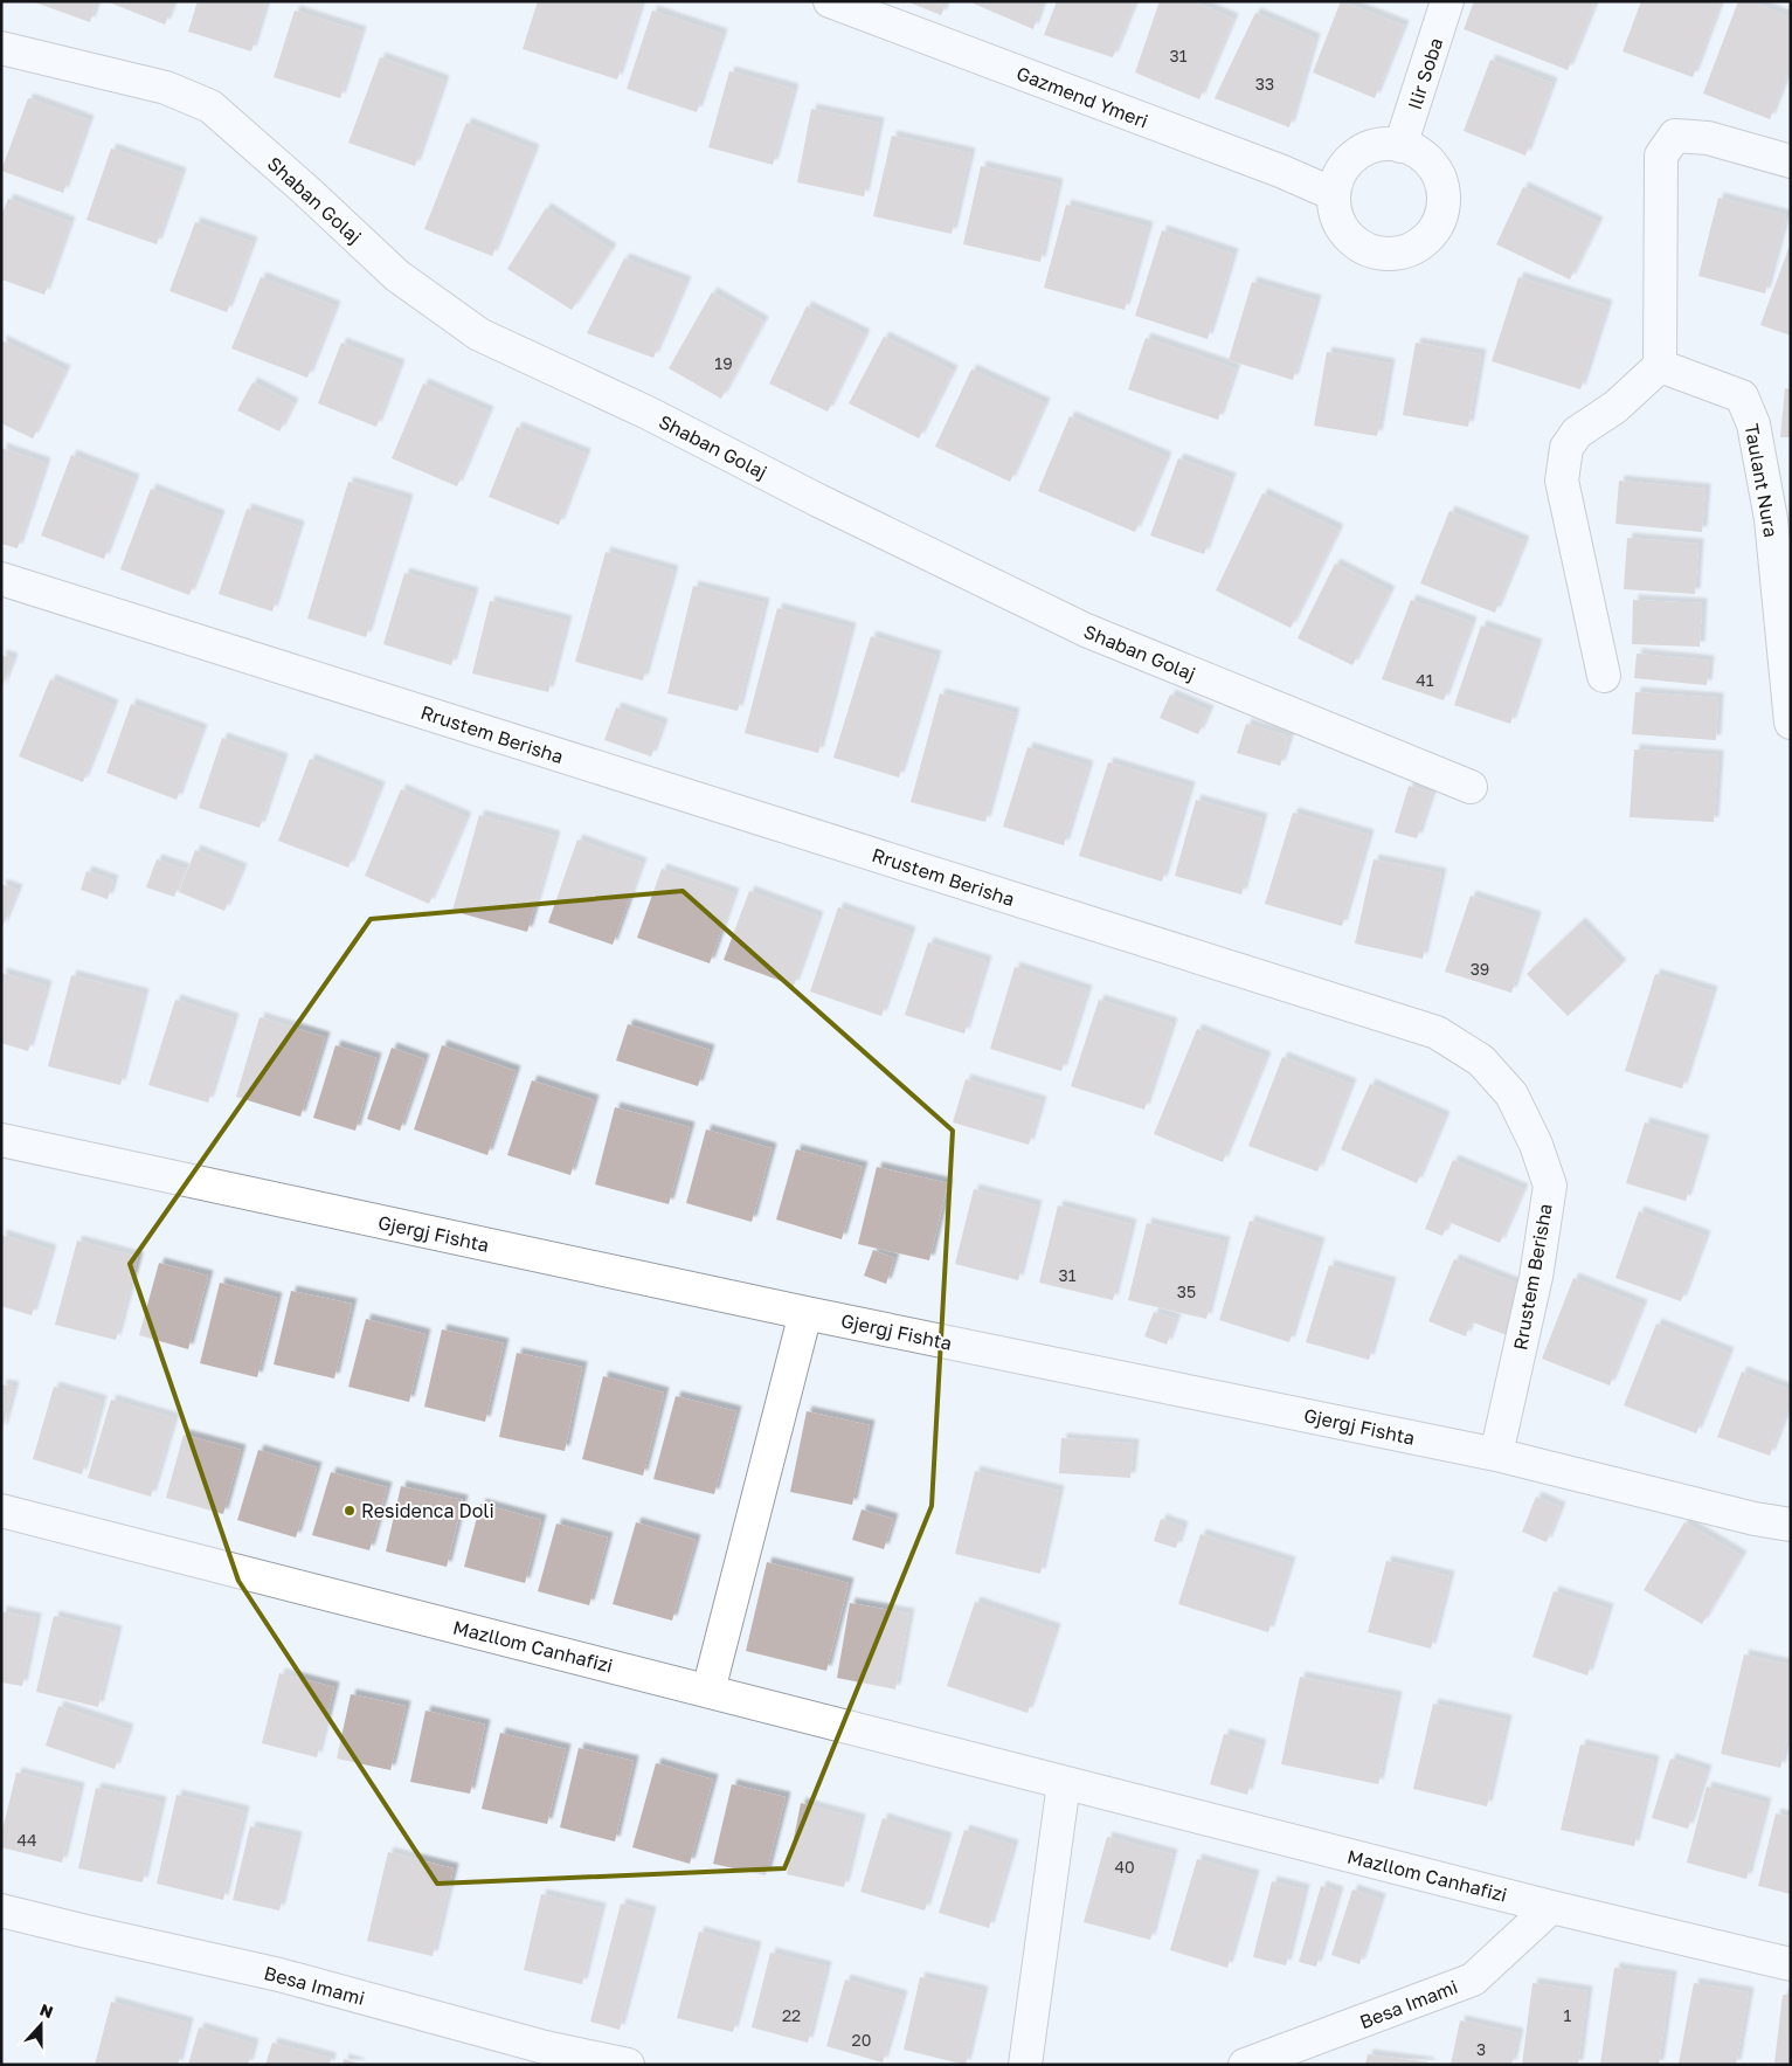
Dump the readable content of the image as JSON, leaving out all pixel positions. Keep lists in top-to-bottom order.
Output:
{
  "streets": {
    "street": [
      "Ilir Soba",
      "Gazmend Ymeri",
      "Shaban Golaj",
      "Taulant Nura",
      "Rrustem Berisha",
      "Gjergj Fishta",
      "Mazllom Canhafizi",
      "Besa Imami"
    ]
  },
  "crossings": [
    ["Ilir Soba", "Gazmend Ymeri"],
    ["Rrustem Berisha", "Gjergj Fishta"],
    ["Mazllom Canhafizi", "Besa Imami"]
  ],
  "places": ["Residenca Doli"],
  "house_numbers": [
    "31",
    "33",
    "19",
    "41",
    "39",
    "31",
    "35",
    "44",
    "40",
    "22",
    "1",
    "20",
    "3"
  ],
  "north": "top"
}
